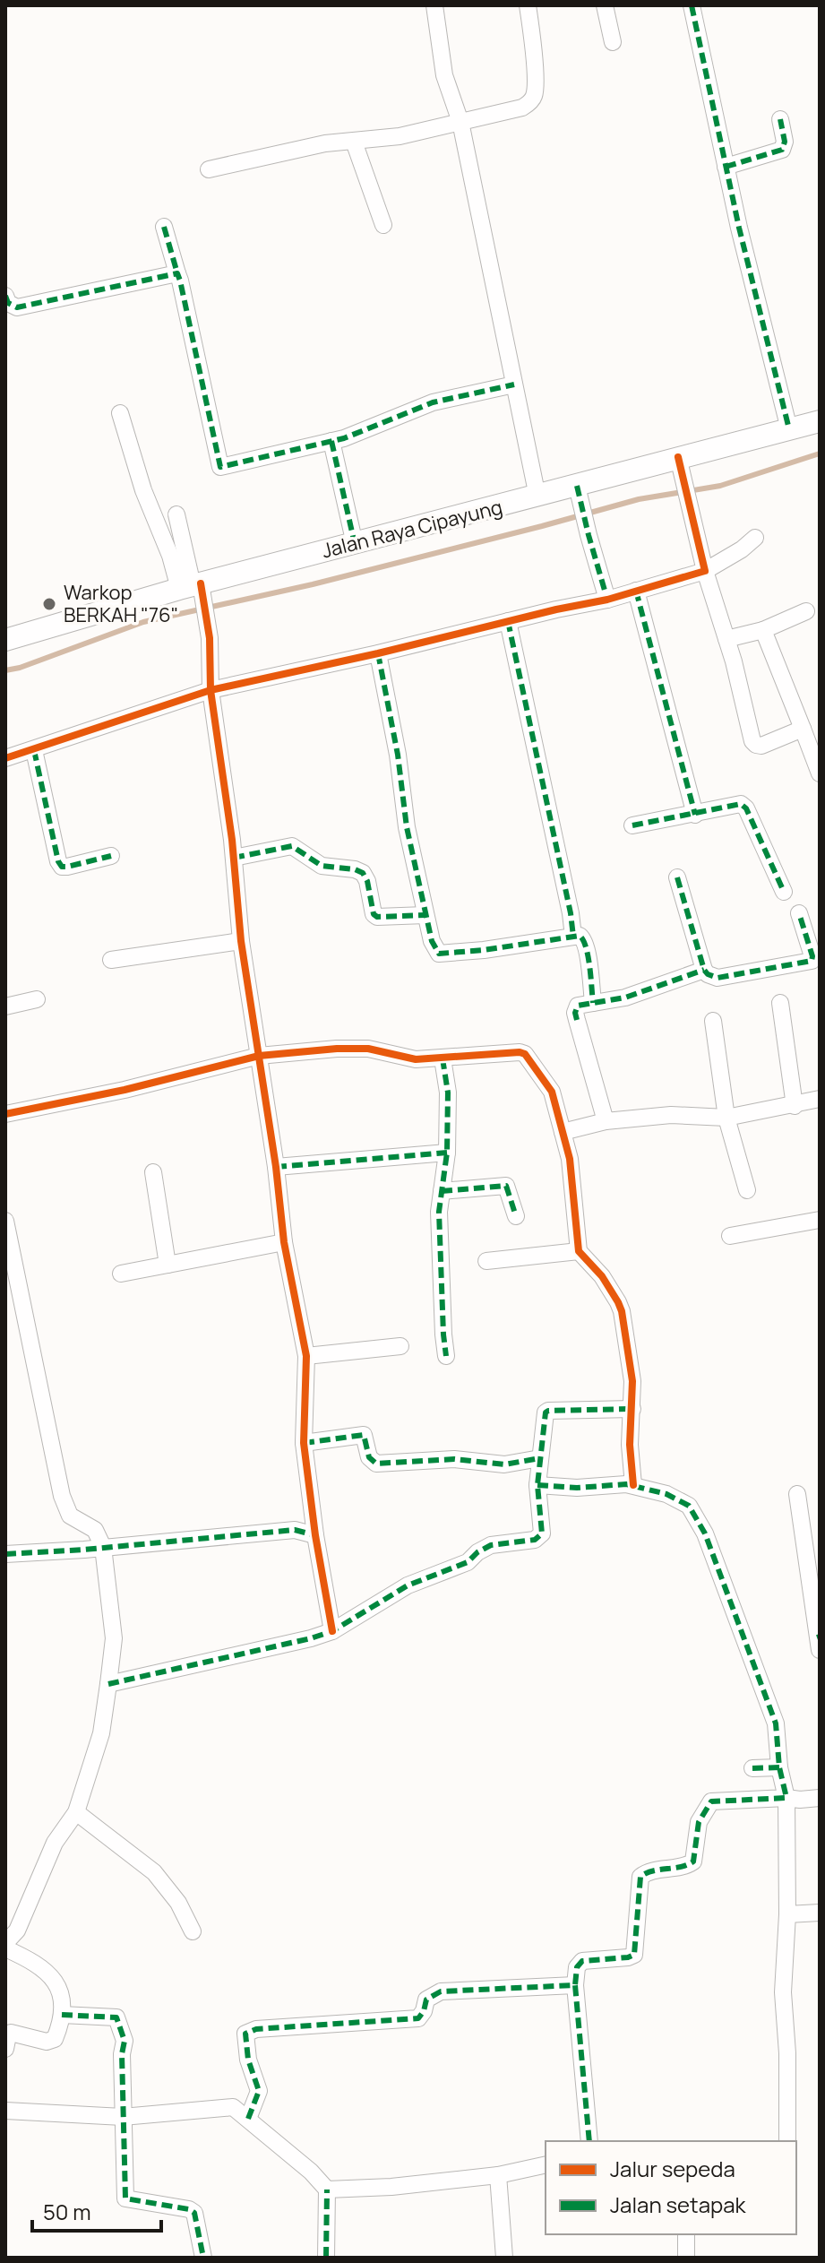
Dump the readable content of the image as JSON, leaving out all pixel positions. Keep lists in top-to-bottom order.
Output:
{
  "streets": {
    "main road": ["Jalan Raya Cipayung"]
  },
  "places": ["Warkop BERKAH \"76\""],
  "legend": ["Jalur sepeda", "Jalan setapak"],
  "scale_bar": "50 m"
}
